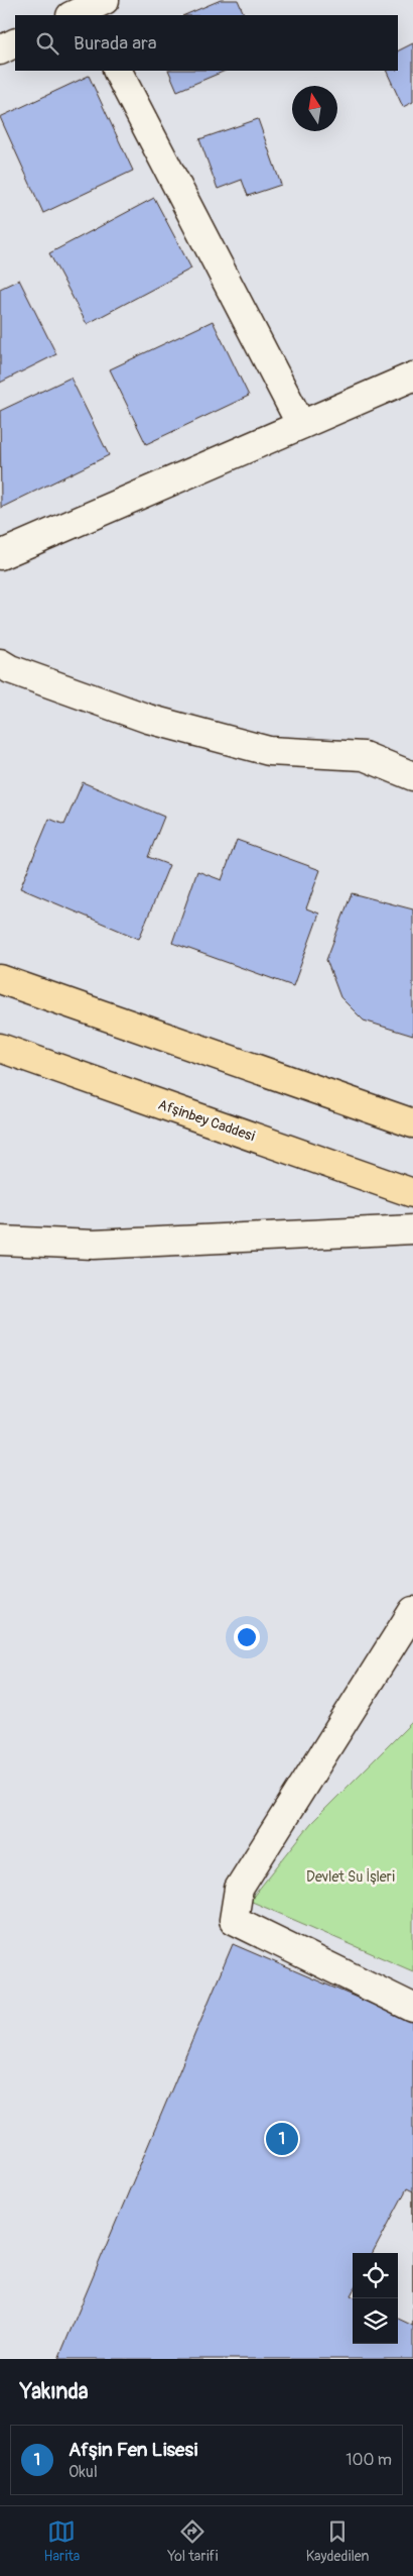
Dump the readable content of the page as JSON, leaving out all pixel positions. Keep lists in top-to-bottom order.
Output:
{
  "streets": {
    "main road": ["Afşinbey Caddesi"]
  },
  "parks": ["Devlet Su İşleri"],
  "north": "top",
  "page": {
    "search": "Burada ara",
    "pins": "1",
    "heading": "Yakında",
    "list": [
      {
        "mark": "1",
        "name": "Afşin Fen Lisesi",
        "note": "Okul",
        "value": "100 m"
      }
    ],
    "nav": ["Harita", "Yol tarifi", "Kaydedilen"]
  }
}
